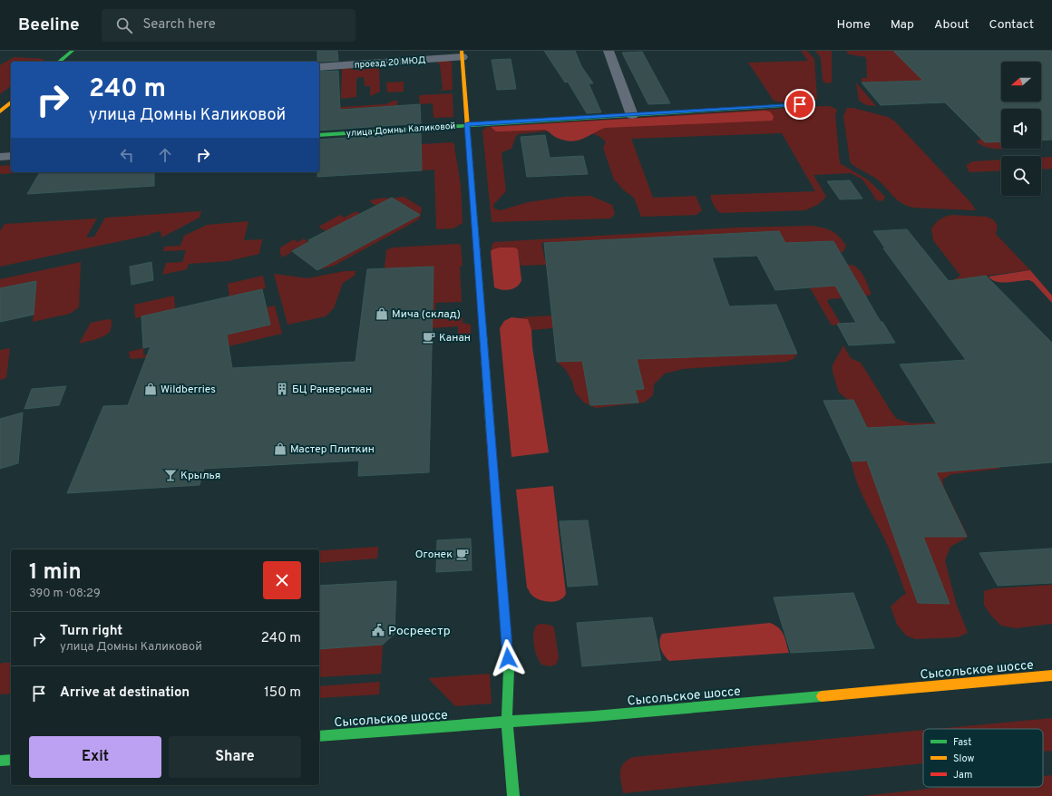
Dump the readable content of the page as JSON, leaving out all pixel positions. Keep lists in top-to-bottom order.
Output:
{
  "streets": {
    "street": ["проезд 20 МЮД", "улица Домны Каликовой", "Сысольское шоссе"]
  },
  "places": {
    "shop": ["Мича (склад)", "Wildberries", "Мастер Плиткин"],
    "cafe": ["Канан", "Огонек"],
    "building": ["БЦ Ранверсман"],
    "bar": ["Крылья"],
    "public building": ["Росреестр"]
  },
  "legend": ["Fast", "Slow", "Jam"],
  "north": "left",
  "page": {
    "header": "Beeline",
    "search": "Search here",
    "nav": [
      "Home",
      "Map",
      "About",
      "Contact"
    ],
    "turn": ["240 m", "улица Домны Каликовой"],
    "heading": ["1 min", "390 m · 08:29"],
    "list": [
      {
        "name": "Turn right",
        "note": "улица Домны Каликовой",
        "value": "240 m"
      },
      {
        "name": "Arrive at destination",
        "value": "150 m"
      }
    ],
    "buttons": ["Exit", "Share"]
  }
}
